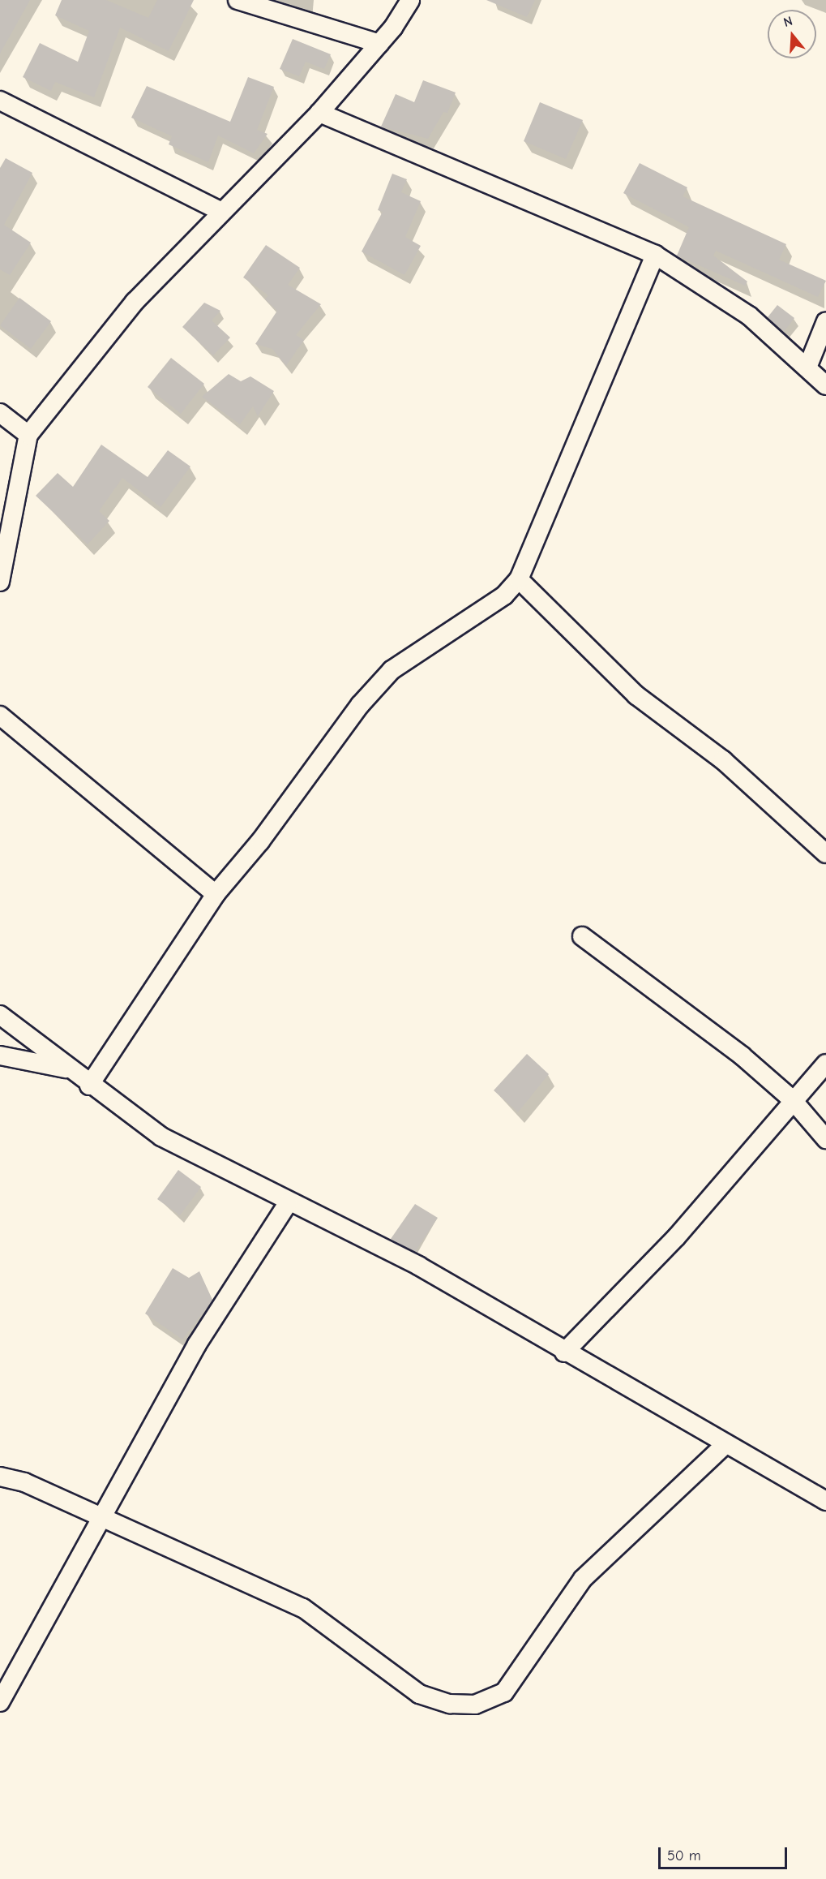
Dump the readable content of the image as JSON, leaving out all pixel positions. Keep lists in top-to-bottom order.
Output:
{
  "scale_bar": "50 m",
  "north": "top"
}
